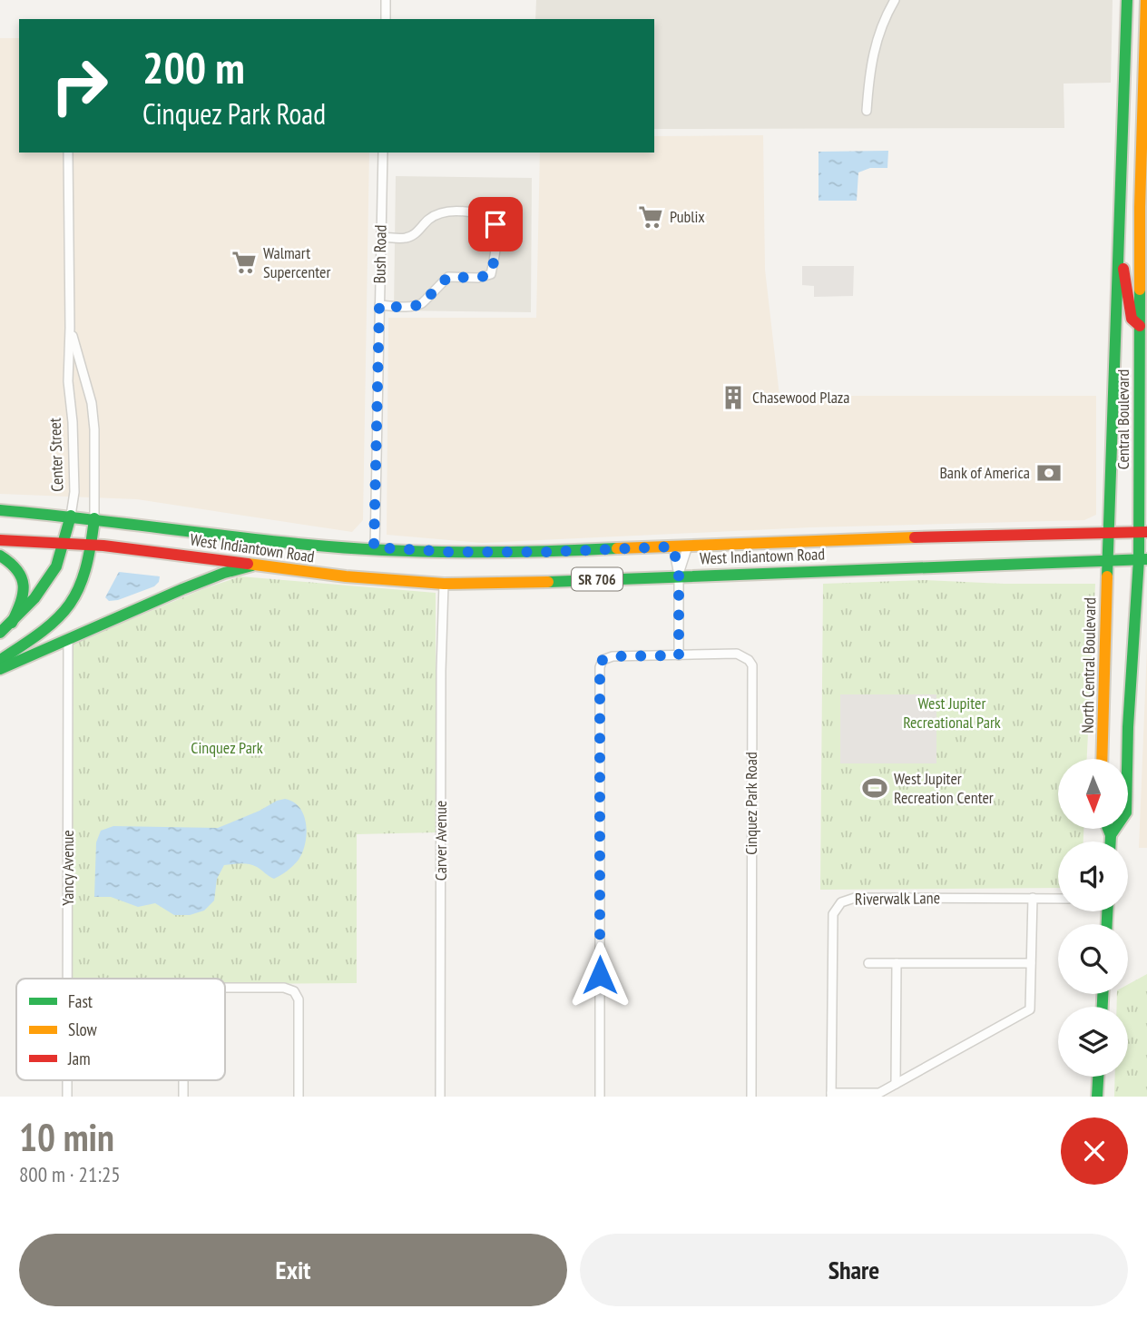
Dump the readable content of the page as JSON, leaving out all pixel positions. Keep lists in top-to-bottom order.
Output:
{
  "streets": {
    "street": [
      "Bush Road",
      "Central Boulevard",
      "Center Street",
      "West Indiantown Road",
      "SR 706",
      "North Central Boulevard",
      "Cinquez Park Road",
      "Carver Avenue",
      "Yancy Avenue",
      "Riverwalk Lane"
    ]
  },
  "crossings": [
    ["Bush Road", "West Indiantown Road"],
    ["Central Boulevard", "West Indiantown Road"],
    ["Central Boulevard", "North Central Boulevard"],
    ["Center Street", "West Indiantown Road"],
    ["West Indiantown Road", "North Central Boulevard"],
    ["West Indiantown Road", "Carver Avenue"]
  ],
  "parks": ["West Jupiter Recreational Park", "Cinquez Park"],
  "places": {
    "supermarket": ["Publix", "Walmart Supercenter"],
    "building": ["Chasewood Plaza"],
    "bank": ["Bank of America"],
    "sports": ["West Jupiter Recreation Center"]
  },
  "legend": ["Fast", "Slow", "Jam"],
  "north": "bottom",
  "page": {
    "turn": ["200 m", "Cinquez Park Road"],
    "heading": ["10 min", "800 m · 21:25"],
    "buttons": ["Exit", "Share"]
  }
}
